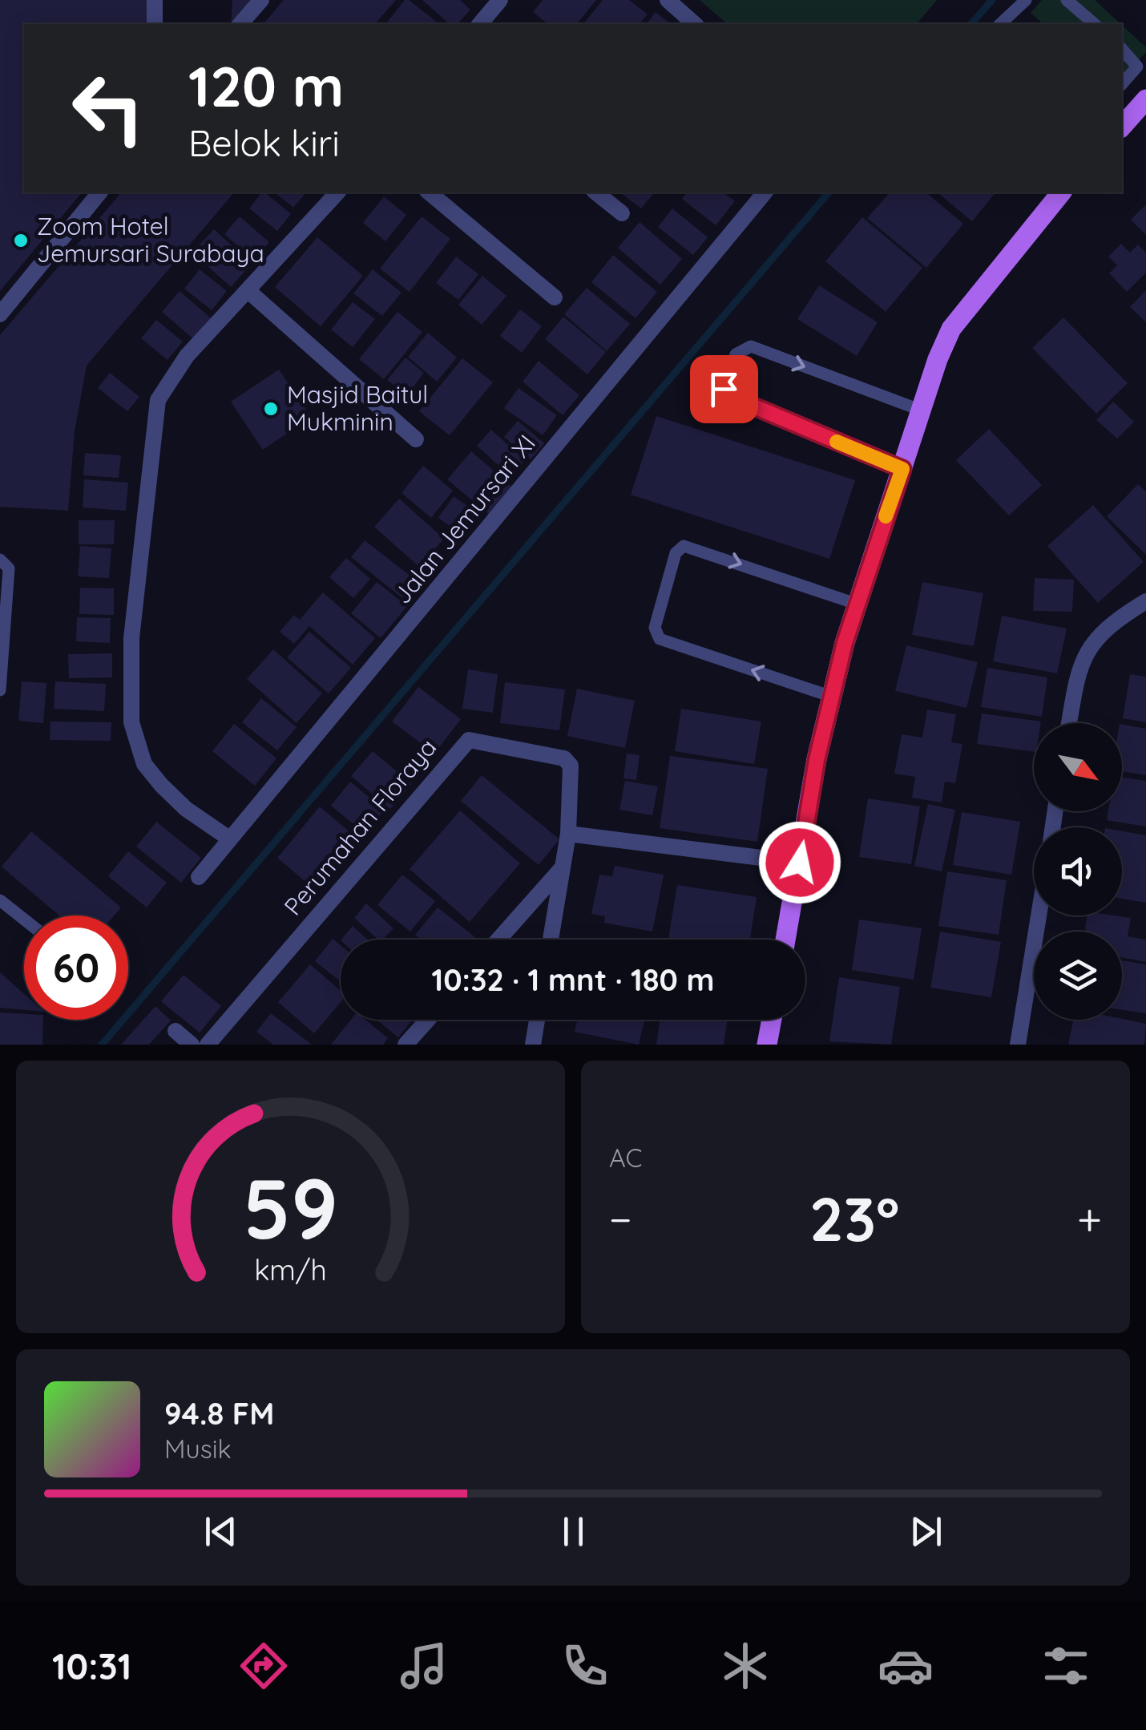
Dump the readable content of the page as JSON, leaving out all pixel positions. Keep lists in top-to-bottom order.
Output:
{
  "streets": {
    "street": ["Jalan Jemursari XI", "Perumahan Floraya"]
  },
  "places": ["Zoom Hotel Jemursari Surabaya", "Masjid Baitul Mukminin"],
  "north": "bottom right",
  "page": {
    "turn": ["120 m", "Belok kiri"],
    "limit": "60",
    "trip": "10:32 · 1 mnt · 180 m",
    "tile": "AC",
    "heat": ["−", "23°", "+"],
    "song": ["94.8 FM", "Musik"],
    "tabs": "10:31",
    "gauge": ["59", "km/h"]
  }
}
